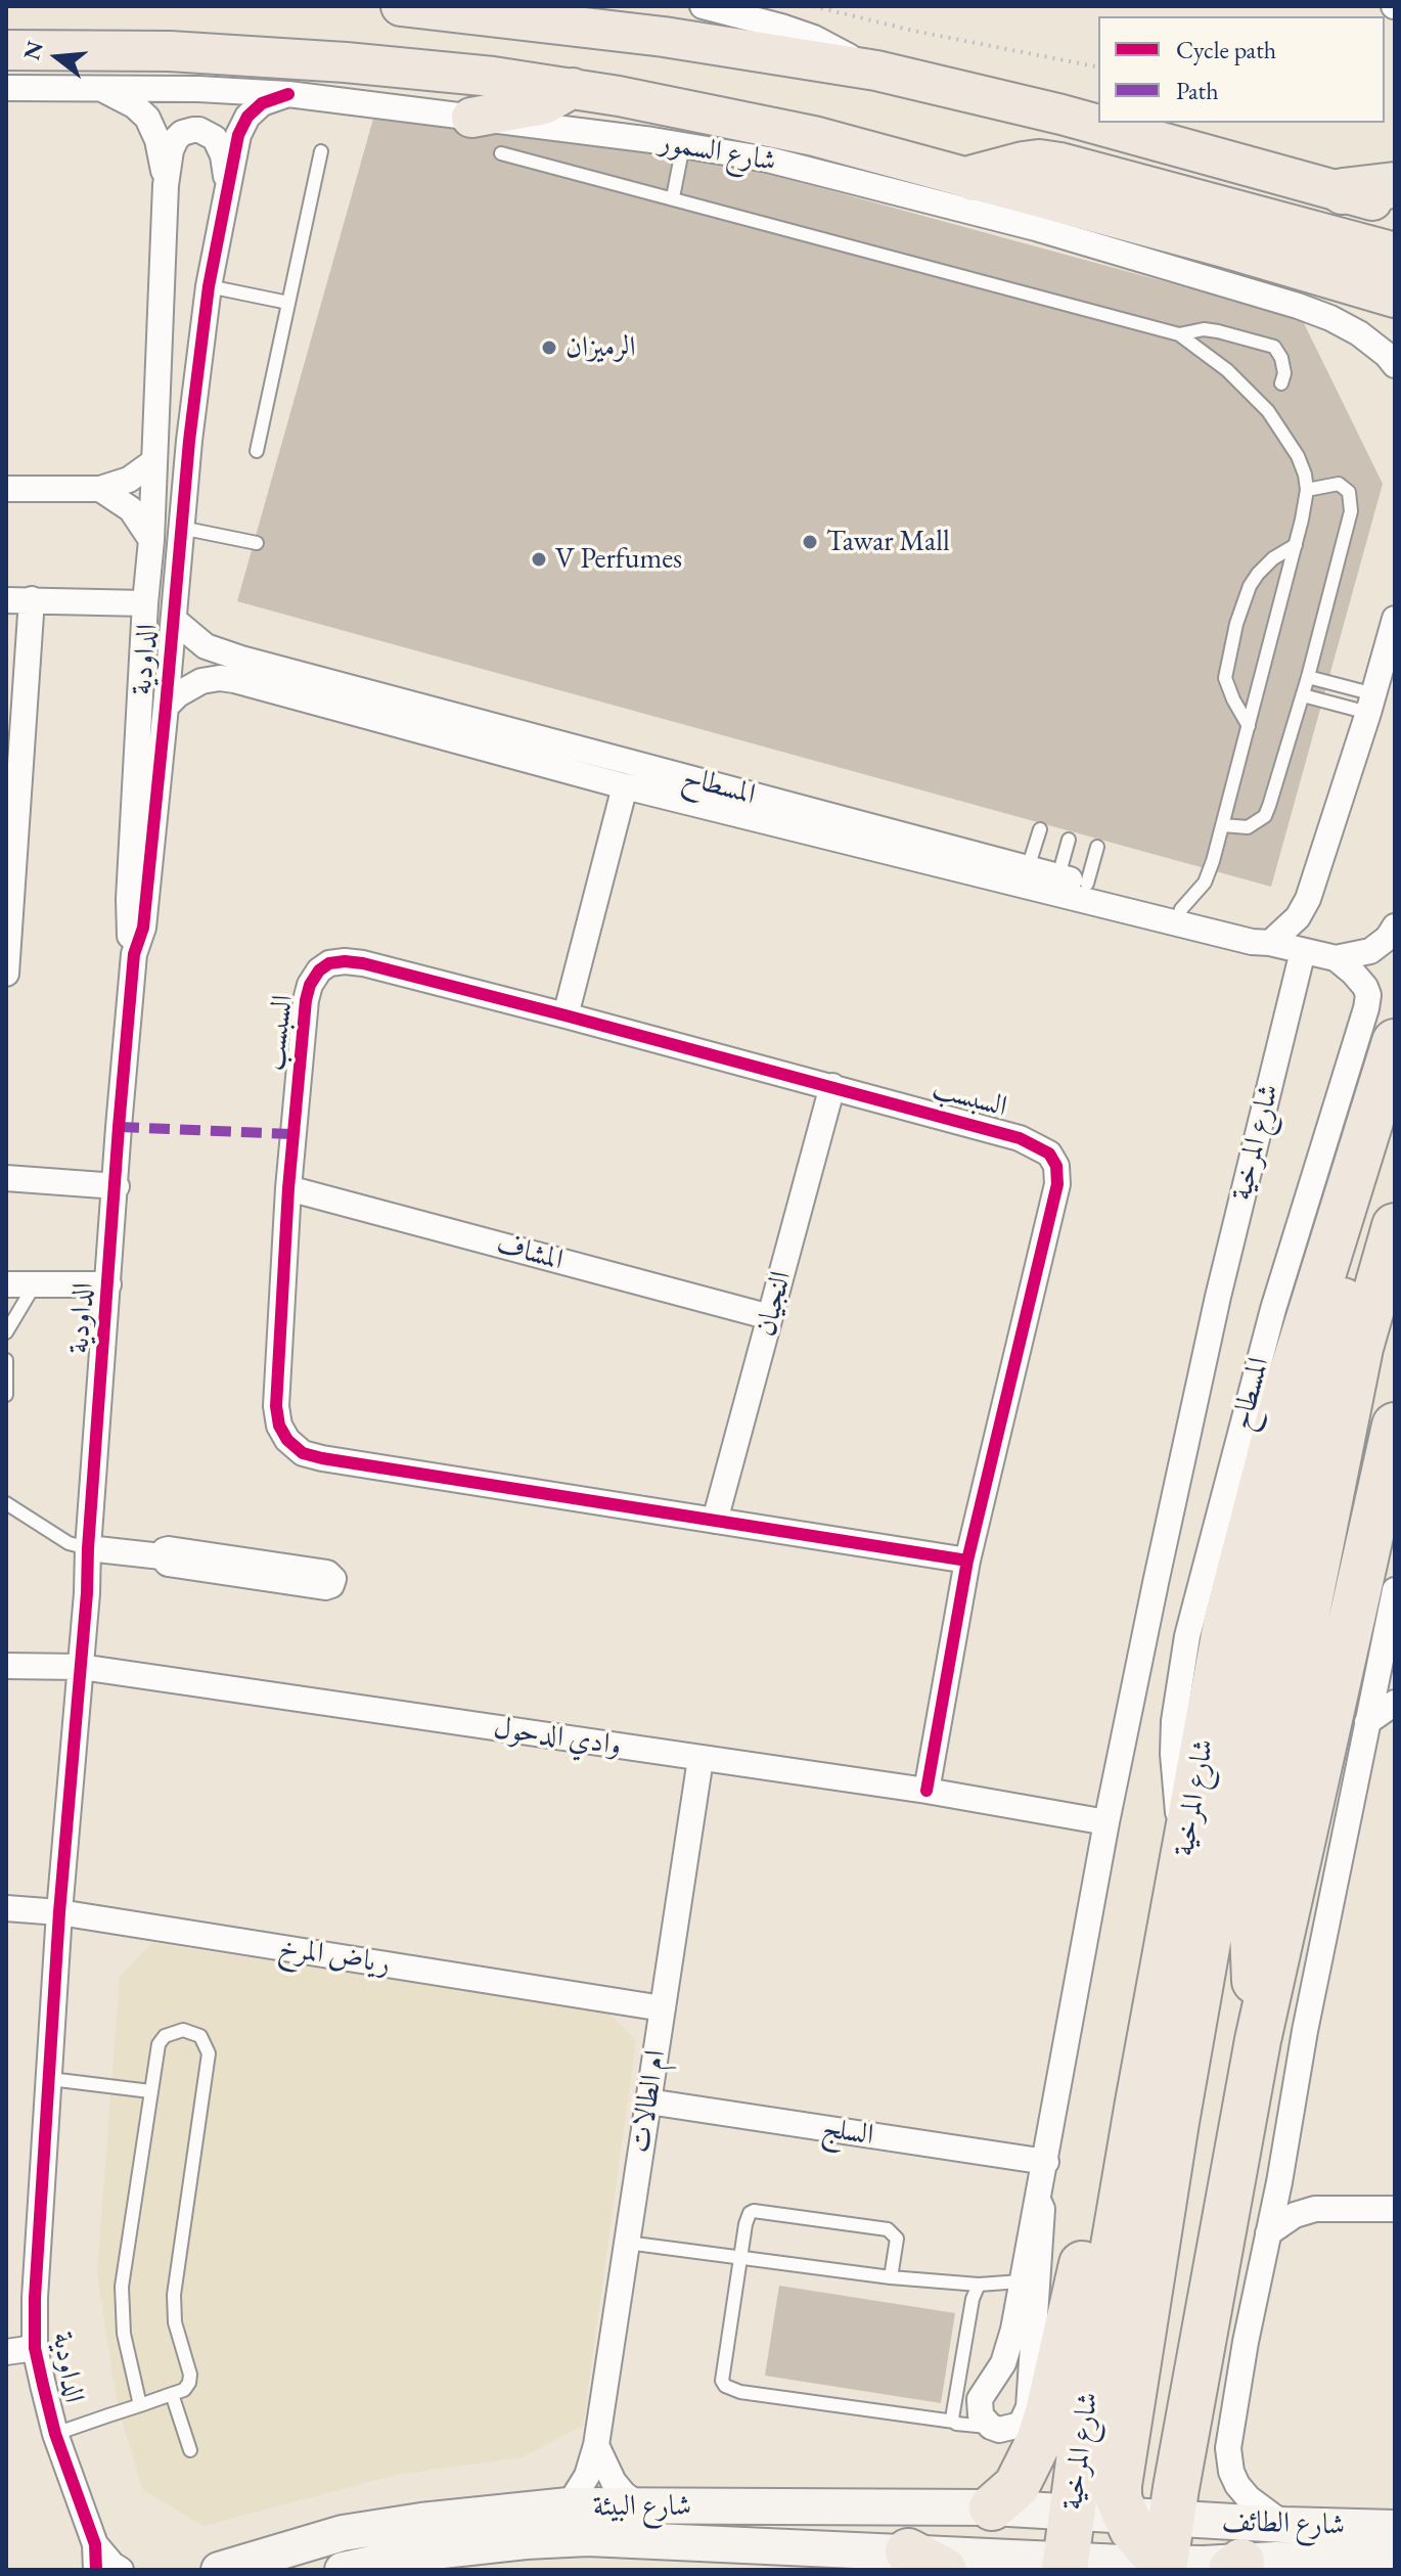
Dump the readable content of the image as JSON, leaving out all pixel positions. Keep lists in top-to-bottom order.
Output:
{
  "streets": {
    "highway": ["شارع المرخية"],
    "main road": ["شارع السمور"],
    "street": [
      "الداودية",
      "المسطاح",
      "السبسب",
      "المشاف",
      "النجيان",
      "وادي الدحول",
      "رياض المرخ",
      "ام الطالات",
      "السلج",
      "شارع البيئة",
      "شارع الطائف"
    ]
  },
  "crossings": [
    ["شارع السمور", "الداودية"],
    ["الداودية", "المسطاح"],
    ["الداودية", "وادي الدحول"],
    ["الداودية", "رياض المرخ"],
    ["المسطاح", "شارع المرخية"],
    ["السبسب", "المشاف"],
    ["السبسب", "النجيان"],
    ["السبسب", "وادي الدحول"],
    ["شارع المرخية", "وادي الدحول"],
    ["شارع المرخية", "السلج"],
    ["شارع المرخية", "شارع البيئة"],
    ["شارع المرخية", "شارع الطائف"],
    ["المشاف", "النجيان"],
    ["وادي الدحول", "ام الطالات"],
    ["رياض المرخ", "ام الطالات"],
    ["ام الطالات", "السلج"],
    ["ام الطالات", "شارع البيئة"],
    ["شارع البيئة", "شارع الطائف"]
  ],
  "places": ["الرميزان", "Tawar Mall", "V Perfumes"],
  "legend": ["Cycle path", "Path"],
  "north": "left"
}
